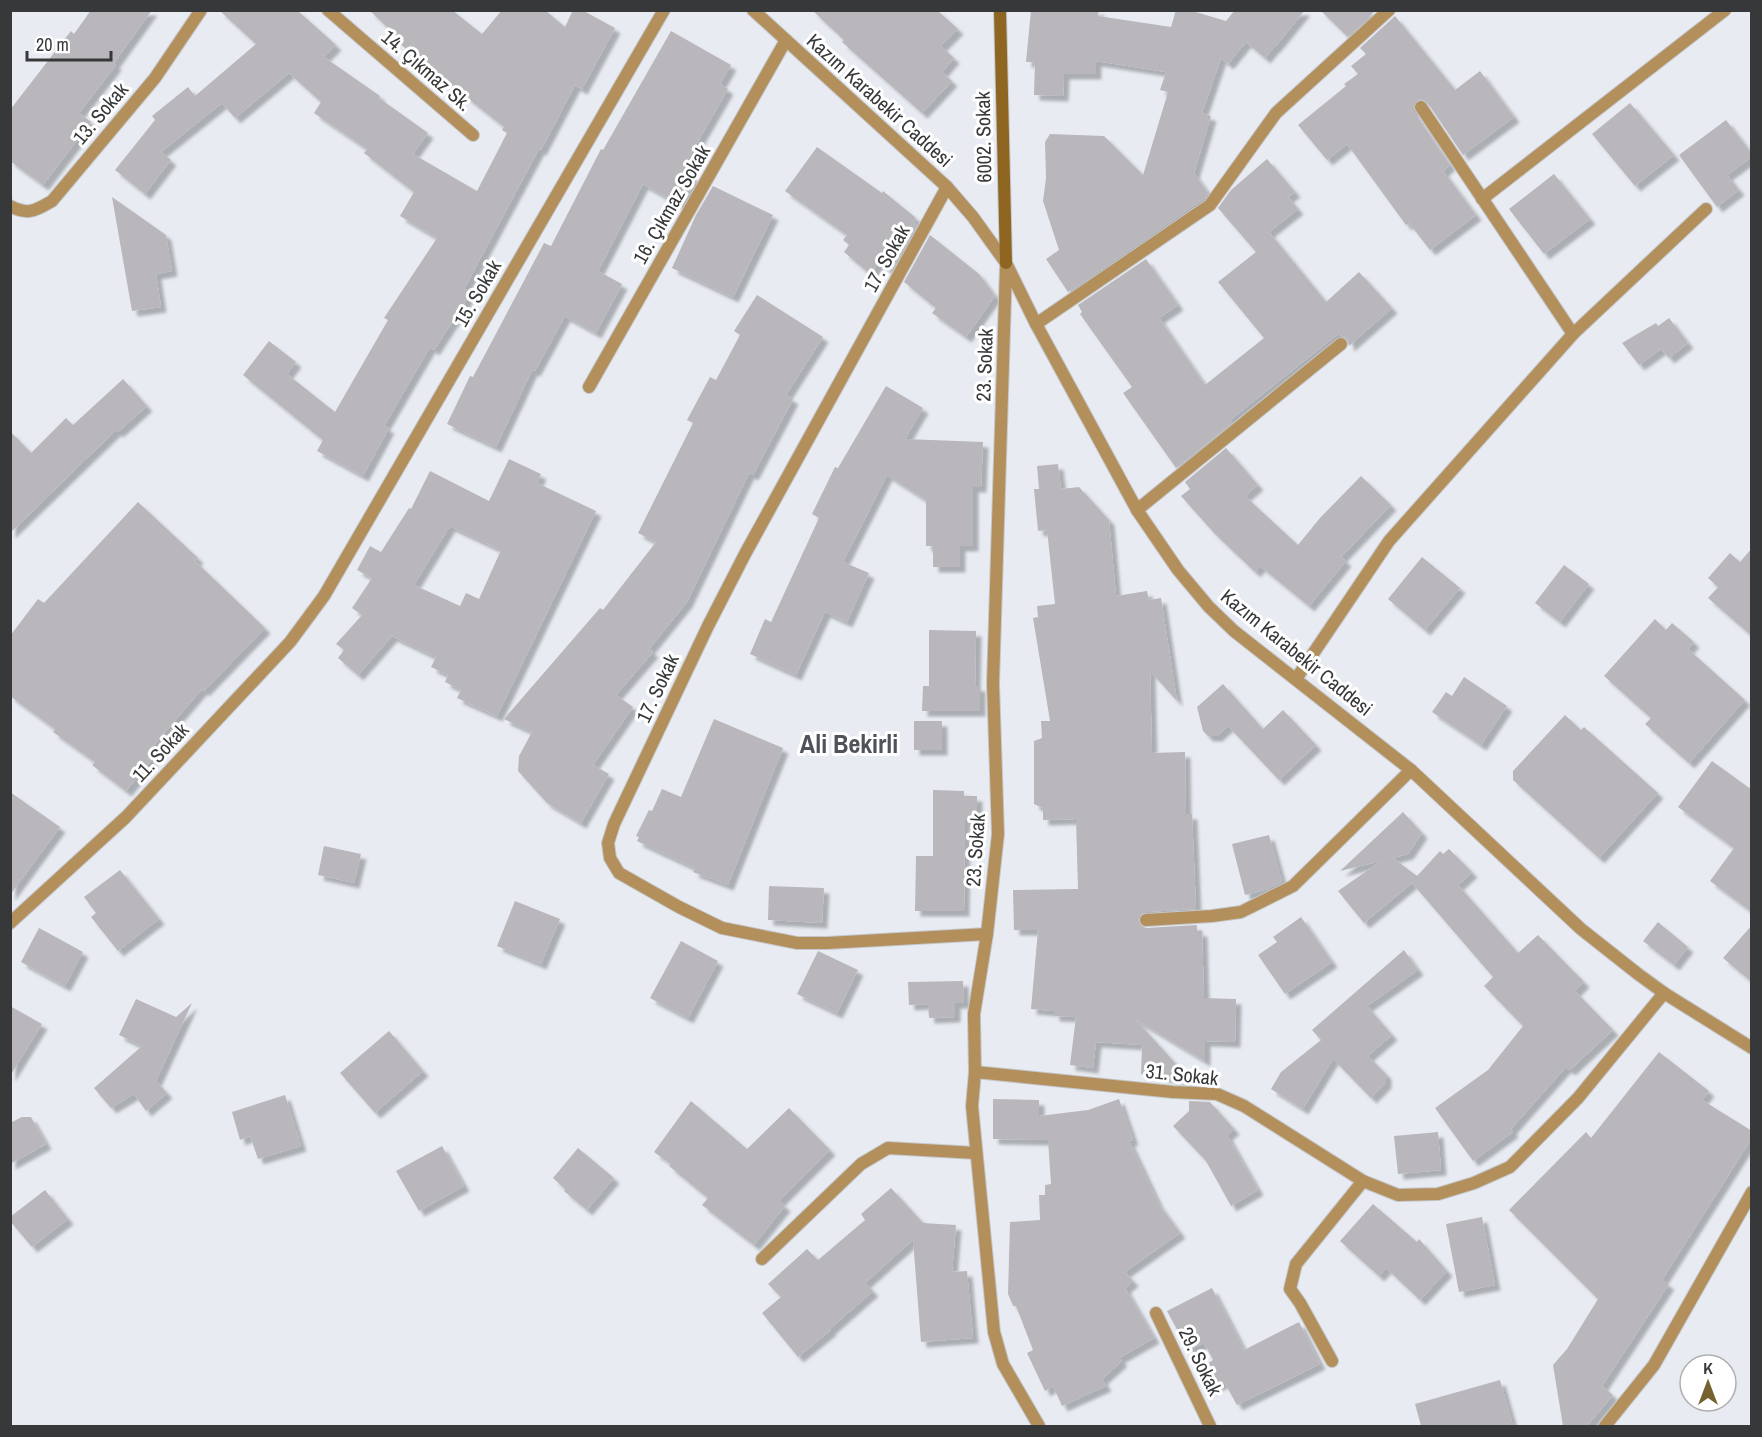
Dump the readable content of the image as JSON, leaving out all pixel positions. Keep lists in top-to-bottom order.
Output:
{
  "streets": {
    "street": [
      "14. Çıkmaz Sk.",
      "Kazım Karabekir Caddesi",
      "13. Sokak",
      "6002. Sokak",
      "16. Çıkmaz Sokak",
      "17. Sokak",
      "15. Sokak",
      "23. Sokak",
      "11. Sokak",
      "31. Sokak",
      "29. Sokak"
    ]
  },
  "crossings": [
    ["Kazım Karabekir Caddesi", "6002. Sokak"],
    ["Kazım Karabekir Caddesi", "16. Çıkmaz Sokak"],
    ["Kazım Karabekir Caddesi", "17. Sokak"],
    ["Kazım Karabekir Caddesi", "23. Sokak"],
    ["Kazım Karabekir Caddesi", "31. Sokak"],
    ["6002. Sokak", "23. Sokak"],
    ["17. Sokak", "23. Sokak"],
    ["15. Sokak", "11. Sokak"],
    ["23. Sokak", "31. Sokak"]
  ],
  "districts": ["Ali Bekirli"],
  "scale_bar": "20 m",
  "north": "top"
}
